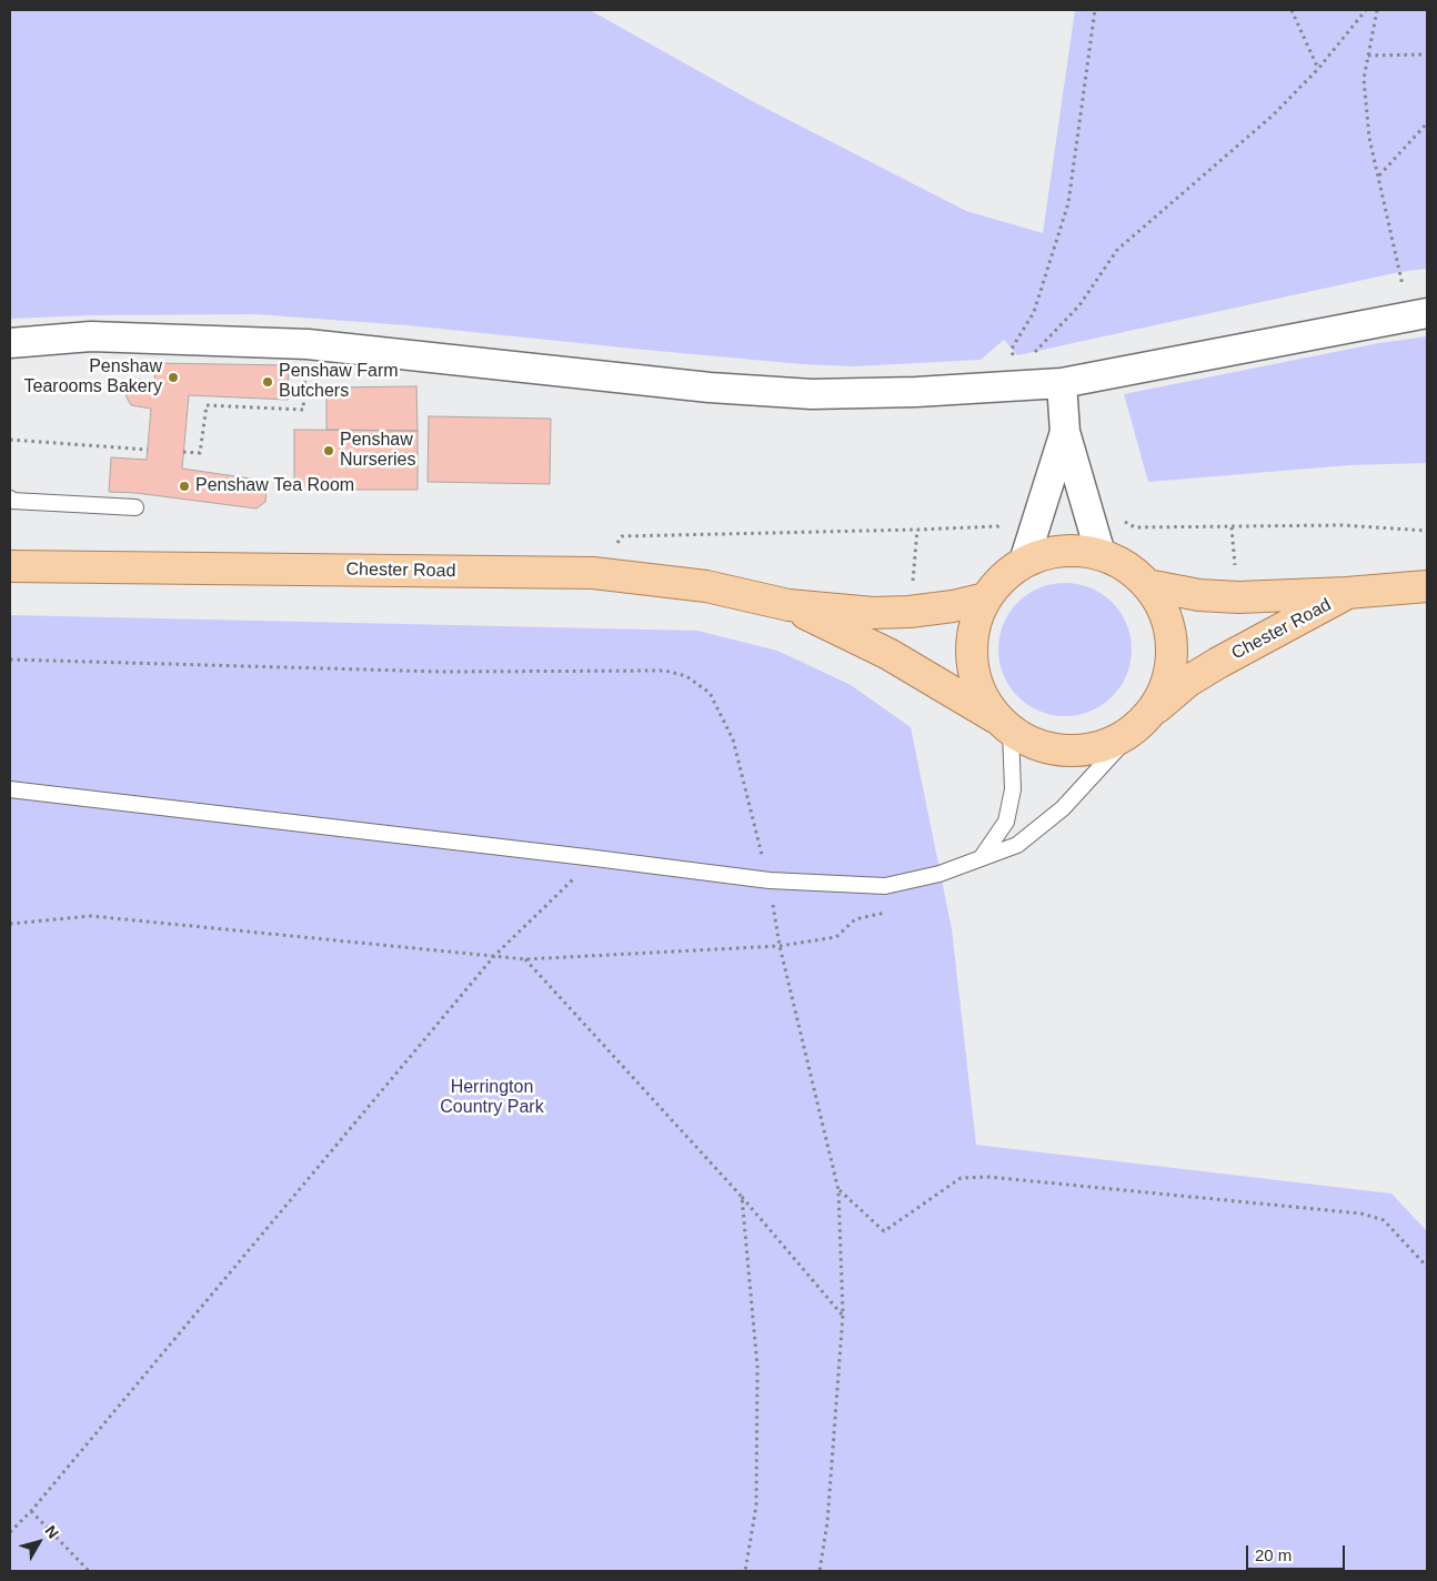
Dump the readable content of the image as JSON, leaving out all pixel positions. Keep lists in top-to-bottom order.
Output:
{
  "streets": {
    "main road": ["Chester Road"]
  },
  "parks": ["Herrington Country Park"],
  "places": [
    "Penshaw Tearooms Bakery",
    "Penshaw Farm Butchers",
    "Penshaw Nurseries",
    "Penshaw Tea Room"
  ],
  "scale_bar": "20 m",
  "north": "top right"
}
